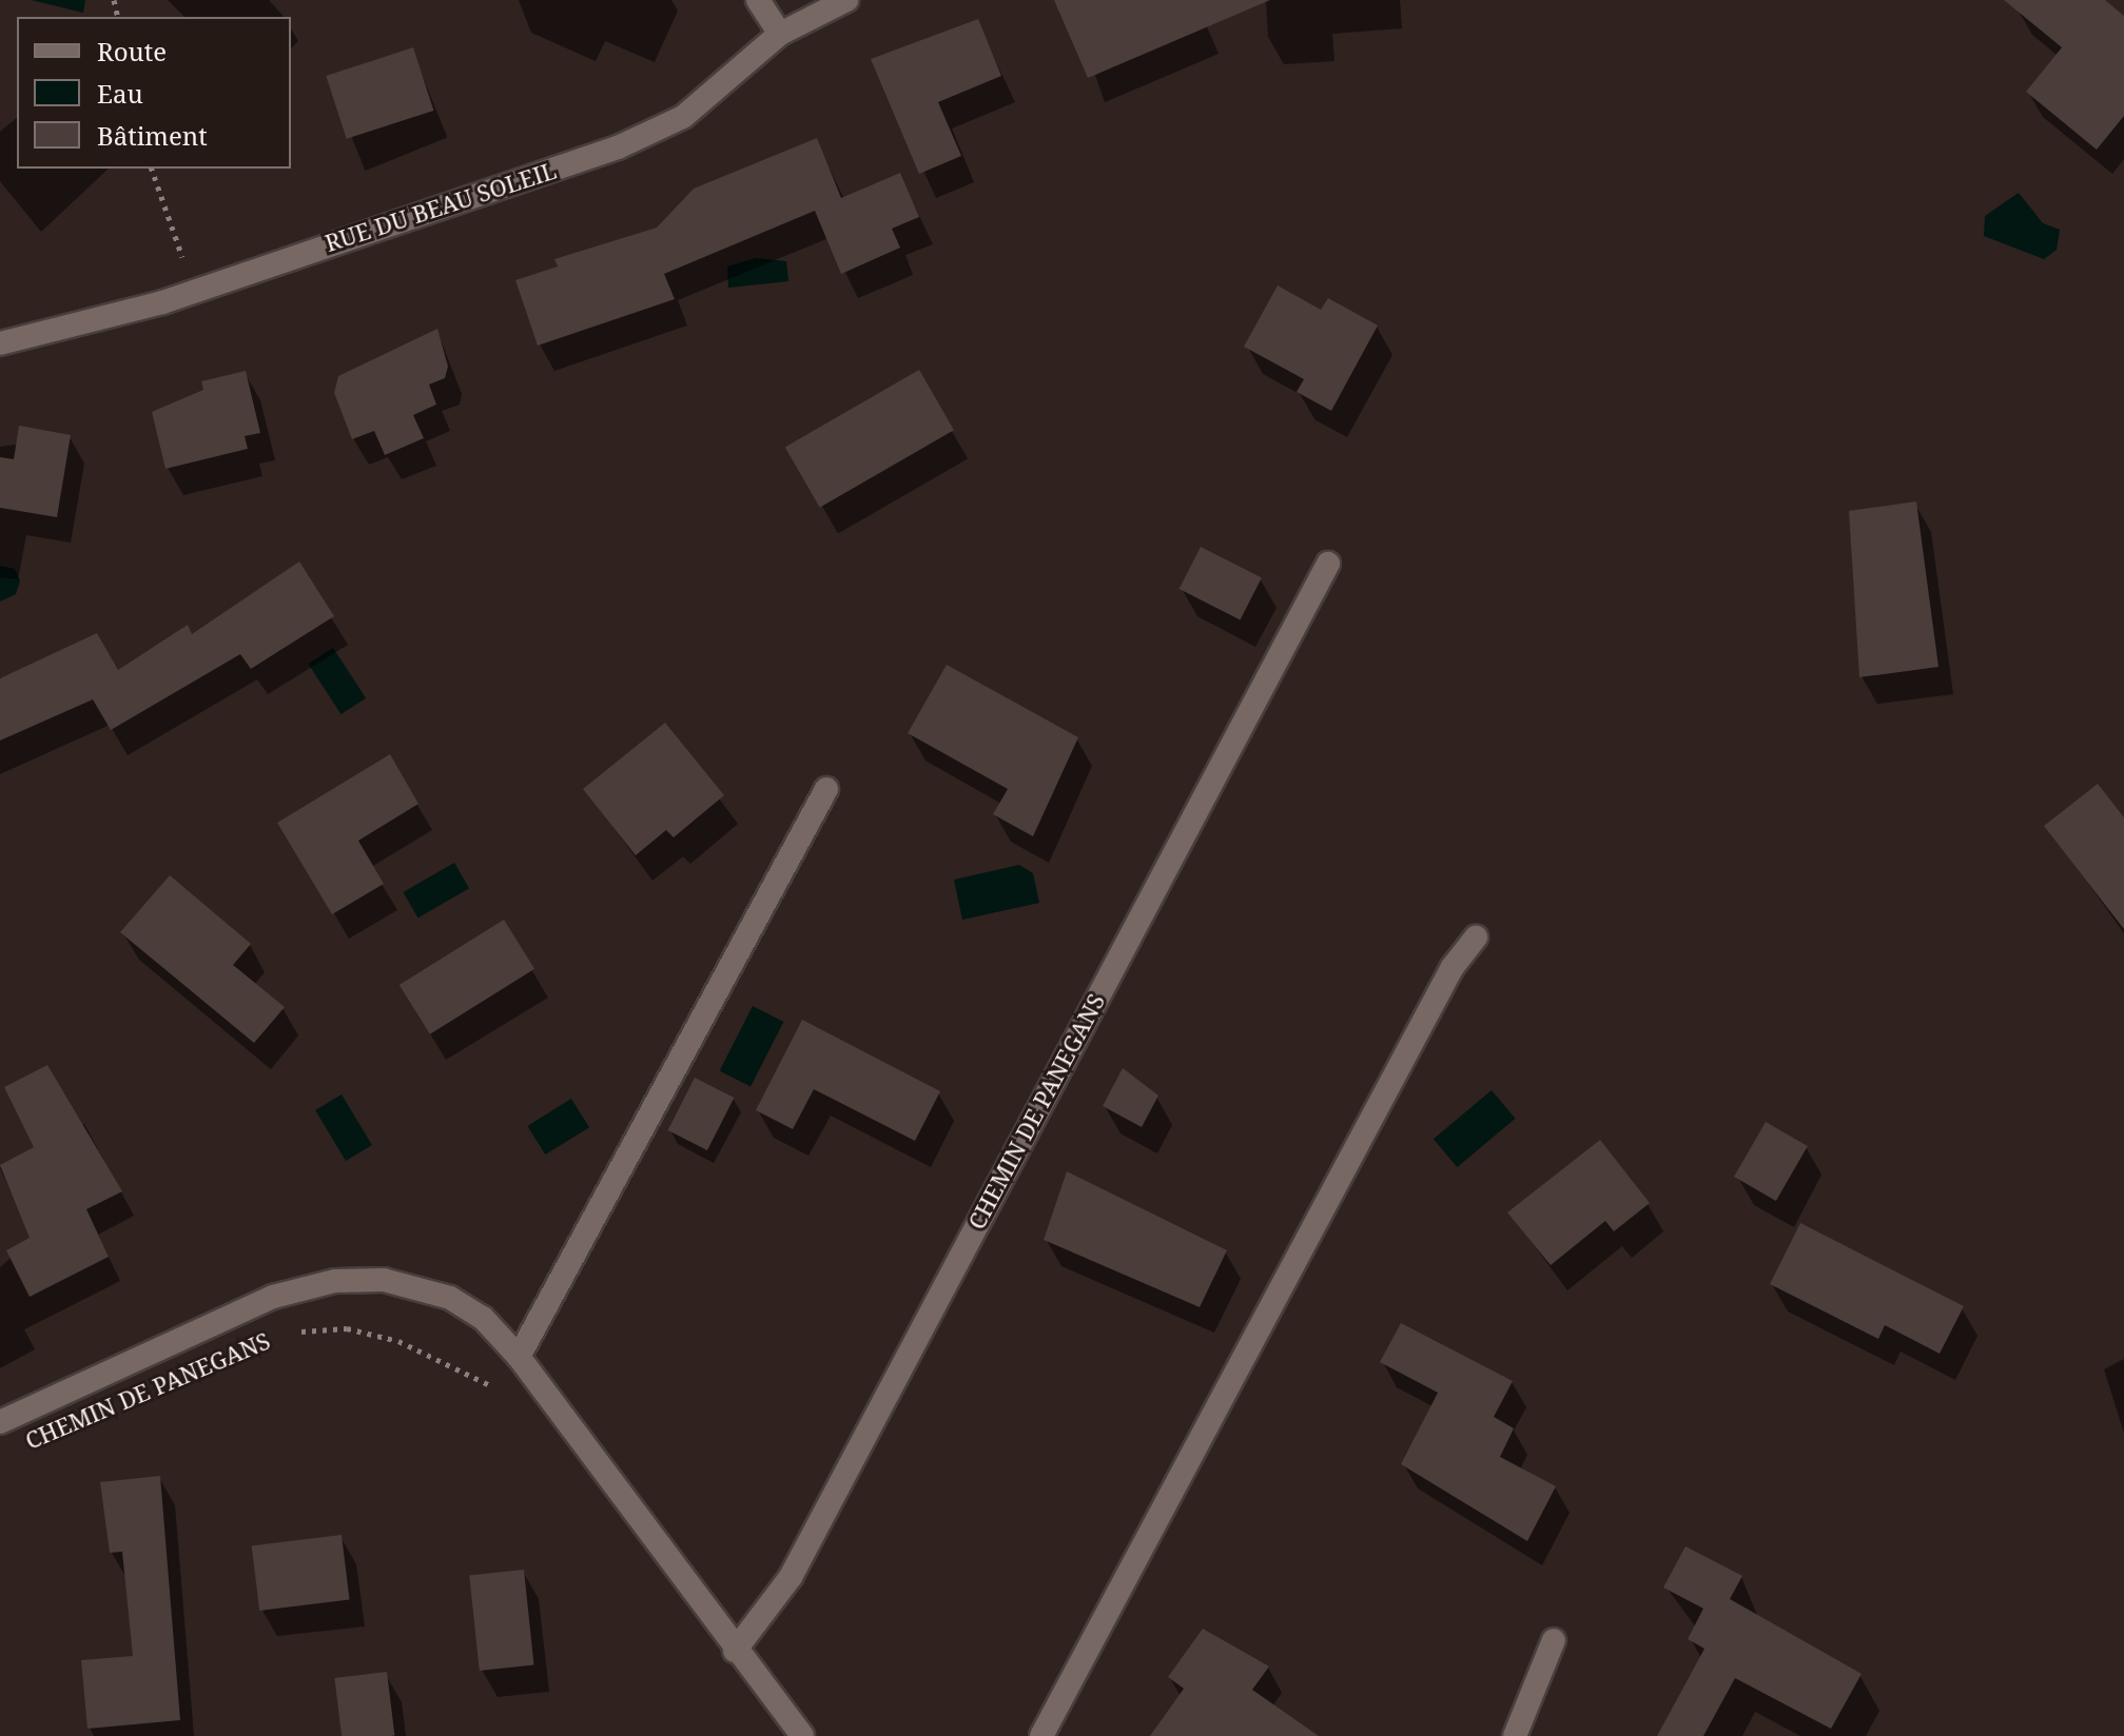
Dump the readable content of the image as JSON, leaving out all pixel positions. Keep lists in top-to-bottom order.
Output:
{
  "streets": {
    "street": ["RUE DU BEAU SOLEIL", "CHEMIN DE PANEGANS"]
  },
  "legend": ["Route", "Eau", "Bâtiment"]
}
